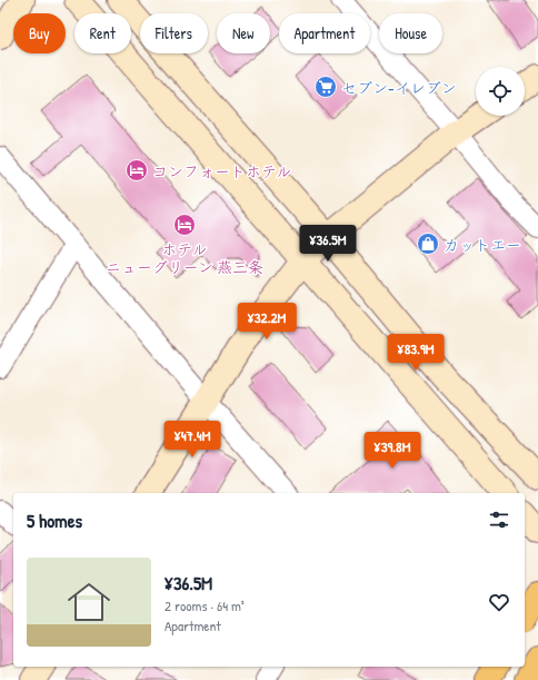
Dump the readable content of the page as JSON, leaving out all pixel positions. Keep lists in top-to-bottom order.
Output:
{
  "places": {
    "supermarket": ["セブン-イレブン"],
    "hotel": ["コンフォートホテル", "ホテル ニューグリーン 燕三条"],
    "shop": ["カットエー"]
  },
  "page": {
    "chip": [
      "Buy",
      "Rent",
      "Filters",
      "New",
      "Apartment",
      "House"
    ],
    "price": [
      "¥36.5M",
      "¥32.2M",
      "¥83.9M",
      "¥47.4M",
      "¥39.8M"
    ],
    "heading": "5 homes",
    "list": [
      {
        "name": "¥36.5M",
        "note": "2 rooms · 64 m² · Apartment"
      }
    ]
  }
}
